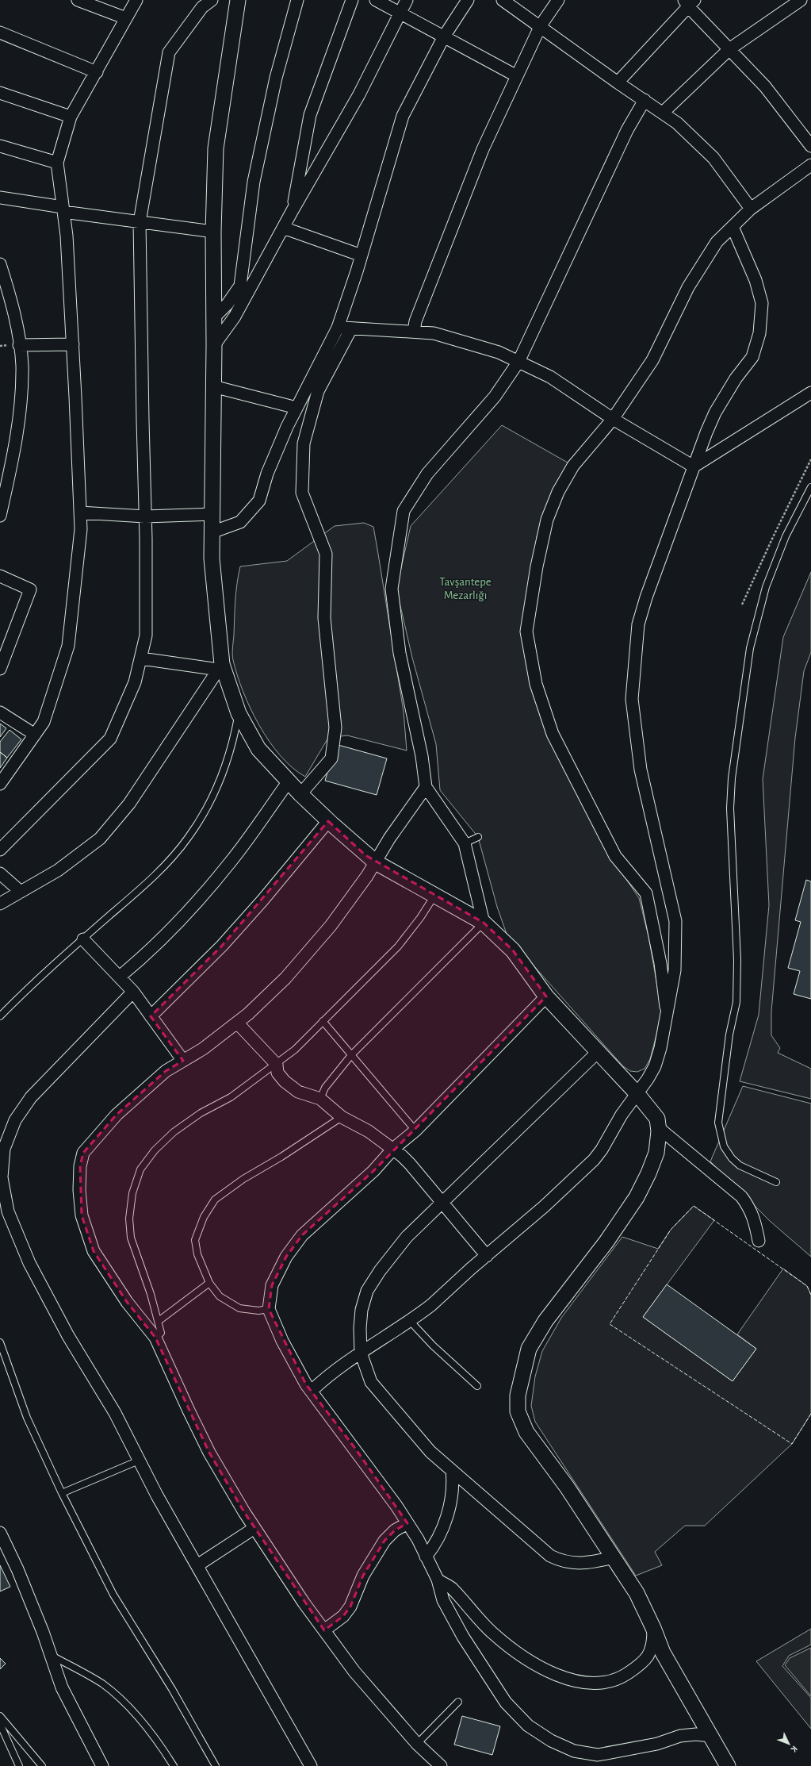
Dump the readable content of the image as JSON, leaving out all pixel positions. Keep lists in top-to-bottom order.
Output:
{
  "parks": ["Tavşantepe Mezarlığı"],
  "north": "bottom right"
}
